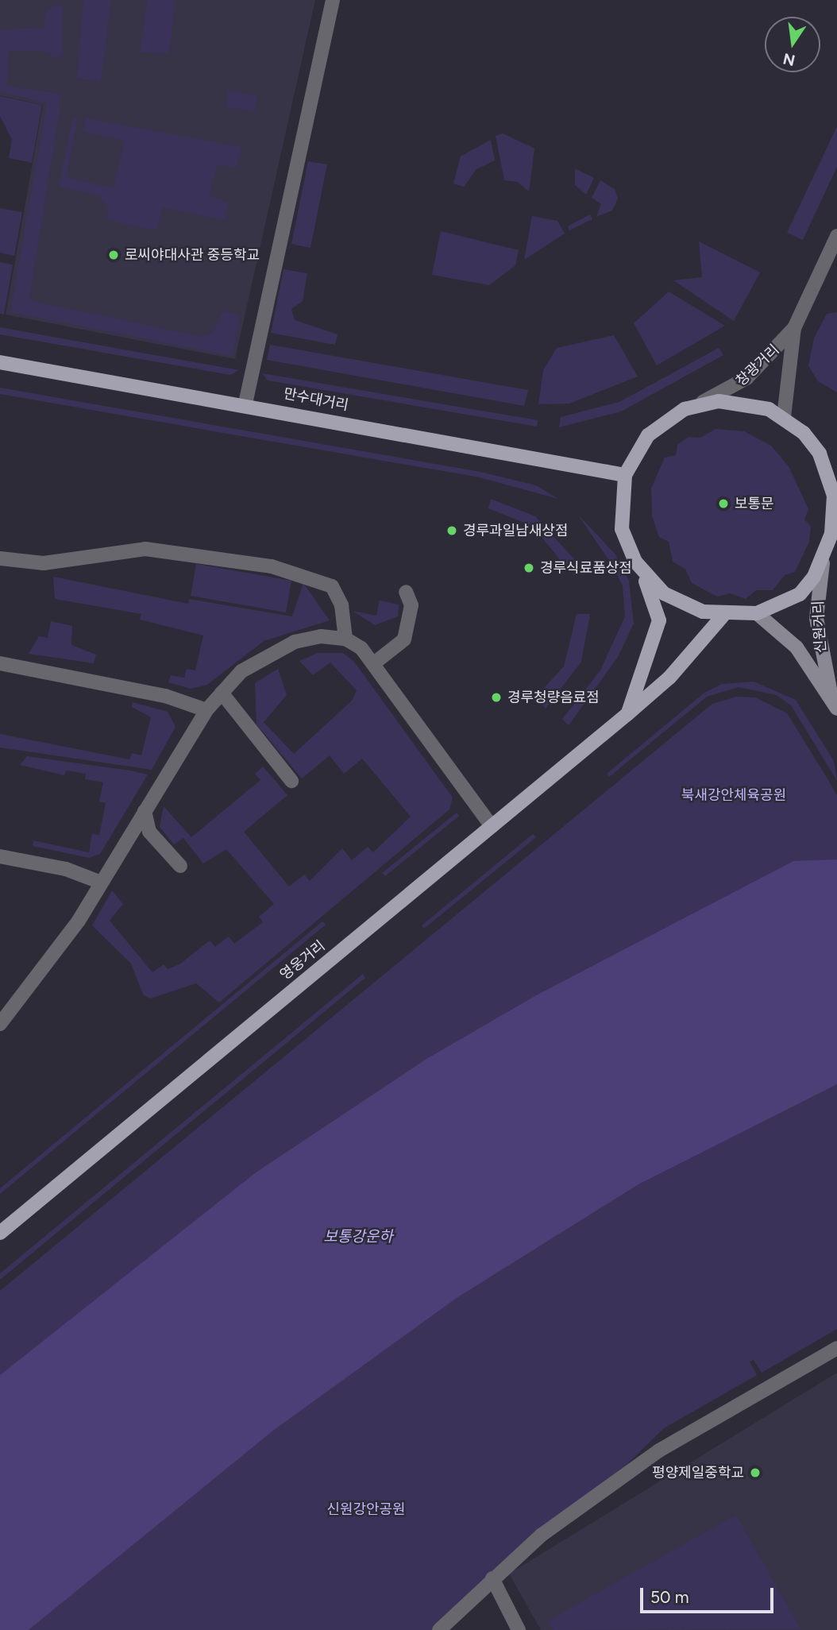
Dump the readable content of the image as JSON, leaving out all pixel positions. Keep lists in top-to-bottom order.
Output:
{
  "streets": {
    "main road": ["만수대거리", "신원거리", "영웅거리"],
    "street": ["창광거리"]
  },
  "water": ["보통강운하"],
  "parks": ["북새강안체육공원", "신원강안공원"],
  "places": [
    "로씨야대사관 중등학교",
    "보통문",
    "경루과일남새상점",
    "경루식료품상점",
    "경루청량음료점",
    "평양제일중학교"
  ],
  "scale_bar": "50 m",
  "north": "bottom"
}
